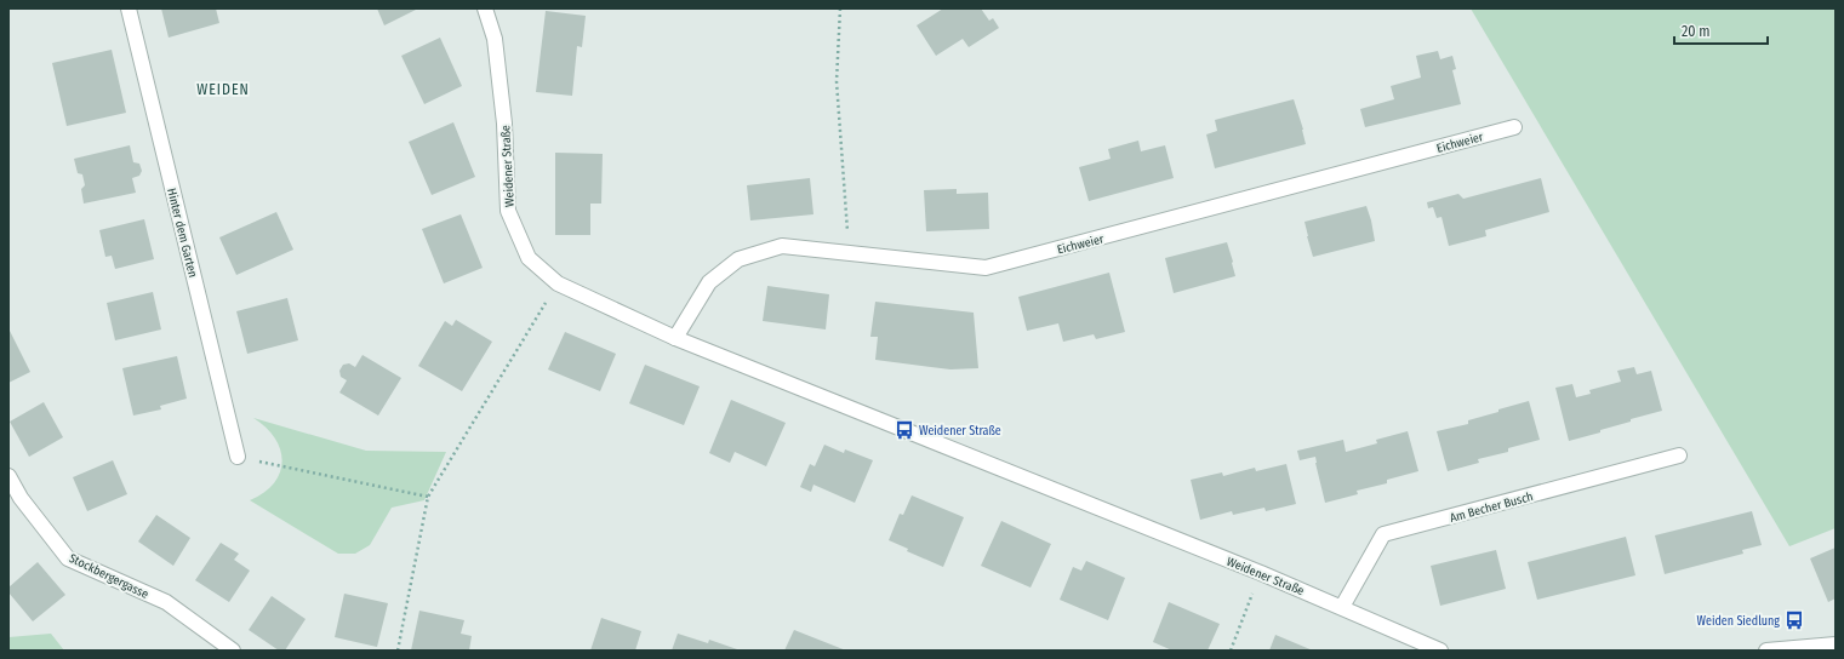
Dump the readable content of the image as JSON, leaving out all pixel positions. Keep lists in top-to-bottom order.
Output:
{
  "streets": {
    "street": [
      "Eichweier",
      "Weidener Straße",
      "Hinter dem Garten",
      "Am Becher Busch",
      "Stockbergergasse"
    ]
  },
  "crossings": [
    ["Eichweier", "Weidener Straße"],
    ["Weidener Straße", "Am Becher Busch"]
  ],
  "districts": ["WEIDEN"],
  "places": {
    "bus stop": ["Weidener Straße", "Weiden Siedlung"]
  },
  "scale_bar": "20 m"
}
